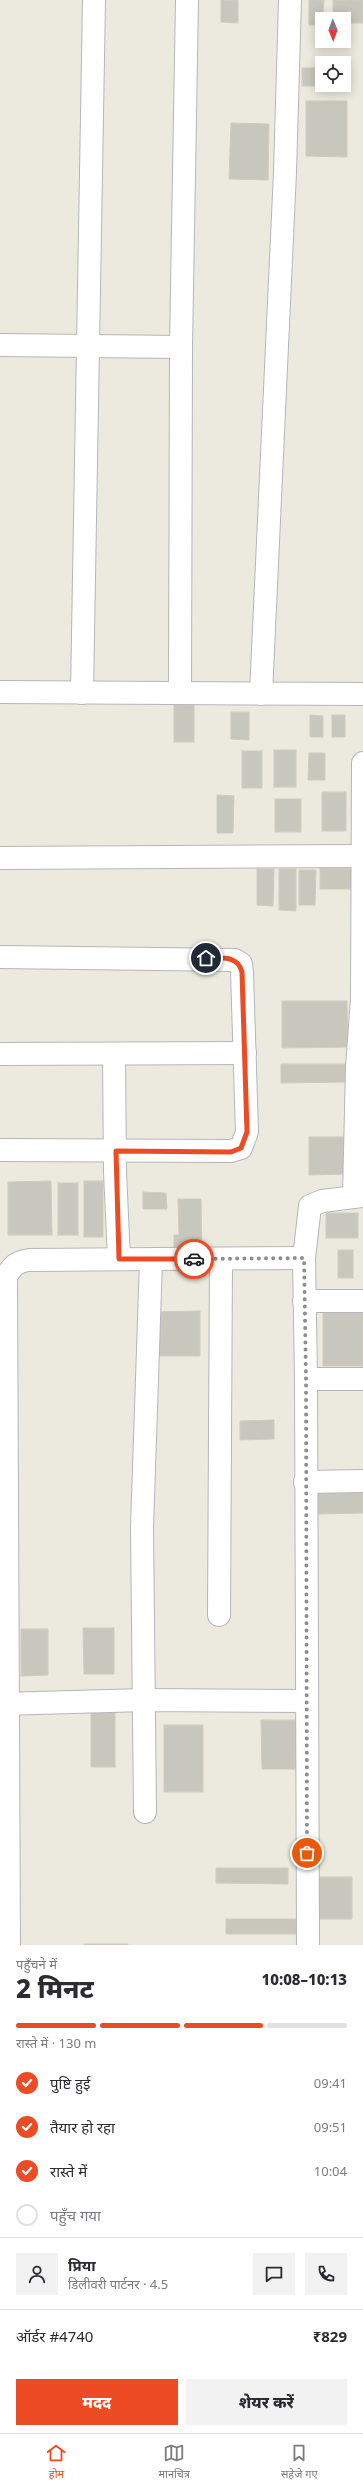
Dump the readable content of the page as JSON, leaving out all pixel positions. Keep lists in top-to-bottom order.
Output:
{
  "north": "bottom",
  "page": {
    "heading": ["2 मिनट", "पहुँचने में", "10:08–10:13"],
    "panel": [
      "प्रिया",
      "डिलीवरी पार्टनर · 4.5",
      "ऑर्डर #4740",
      "₹829"
    ],
    "bar": "रास्ते में · 130 m",
    "list": [
      ["पुष्टि हुई", "09:41"],
      ["तैयार हो रहा", "09:51"],
      ["रास्ते में", "10:04"],
      "पहुँच गया"
    ],
    "buttons": ["मदद", "शेयर करें"],
    "tabs": ["होम", "मानचित्र", "सहेजे गए"]
  }
}
